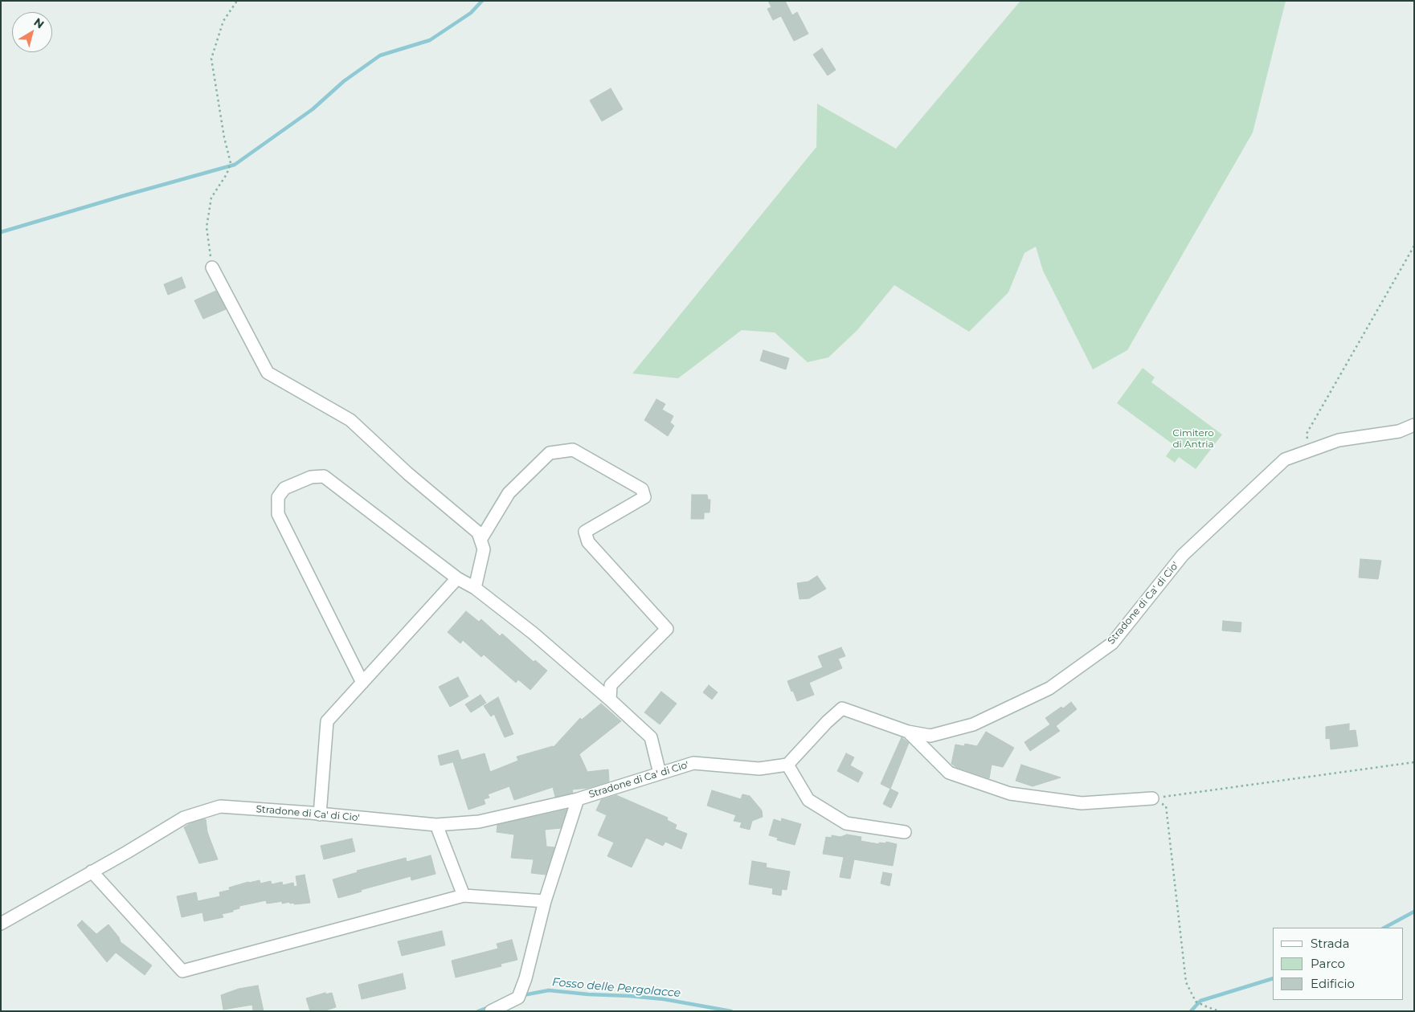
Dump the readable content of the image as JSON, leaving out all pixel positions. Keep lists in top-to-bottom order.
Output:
{
  "streets": {
    "street": ["Stradone di Ca' di Cio'"]
  },
  "water": ["Fosso delle Pergolacce"],
  "parks": ["Cimitero di Antria"],
  "legend": ["Strada", "Parco", "Edificio"],
  "north": "top right"
}
